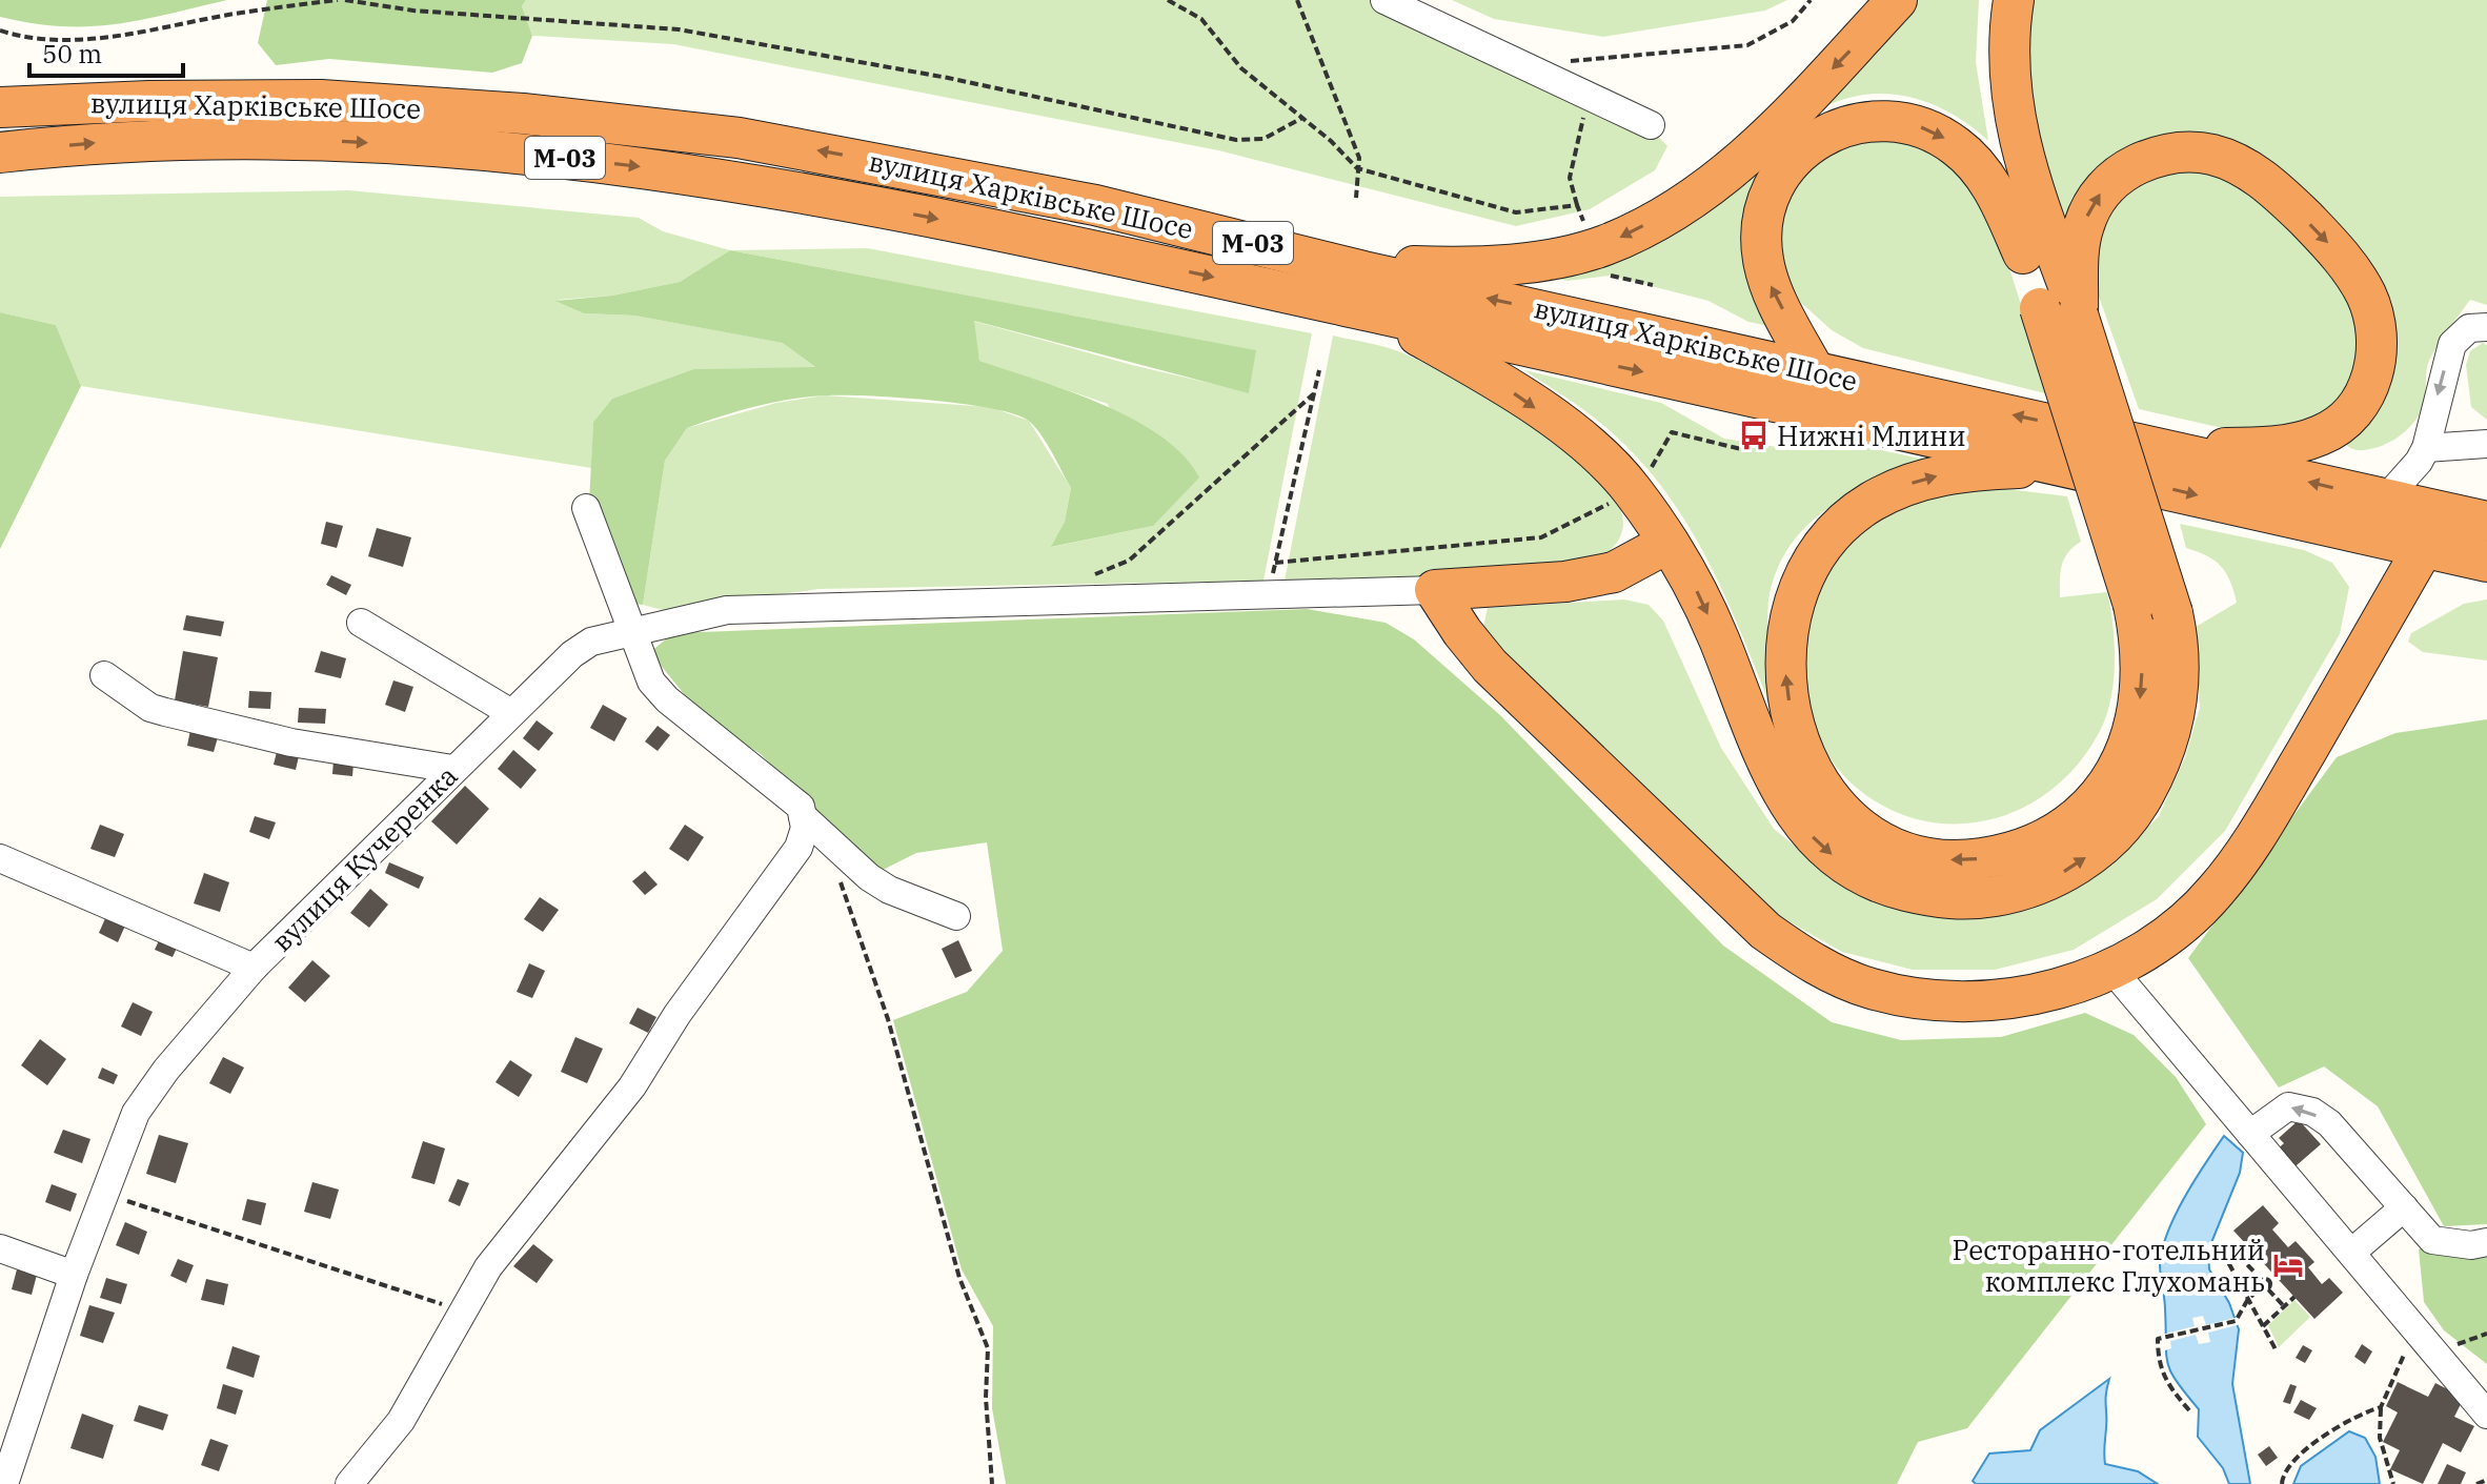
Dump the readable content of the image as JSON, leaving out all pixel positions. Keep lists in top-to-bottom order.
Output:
{
  "streets": {
    "highway": ["вулиця Харківське Шосе", "М-03"],
    "street": ["вулиця Кучеренка"]
  },
  "places": {
    "bus stop": ["Нижні Млини"],
    "hotel": ["Ресторанно-готельний комплекс Глухомань"]
  },
  "scale_bar": "50 m"
}
